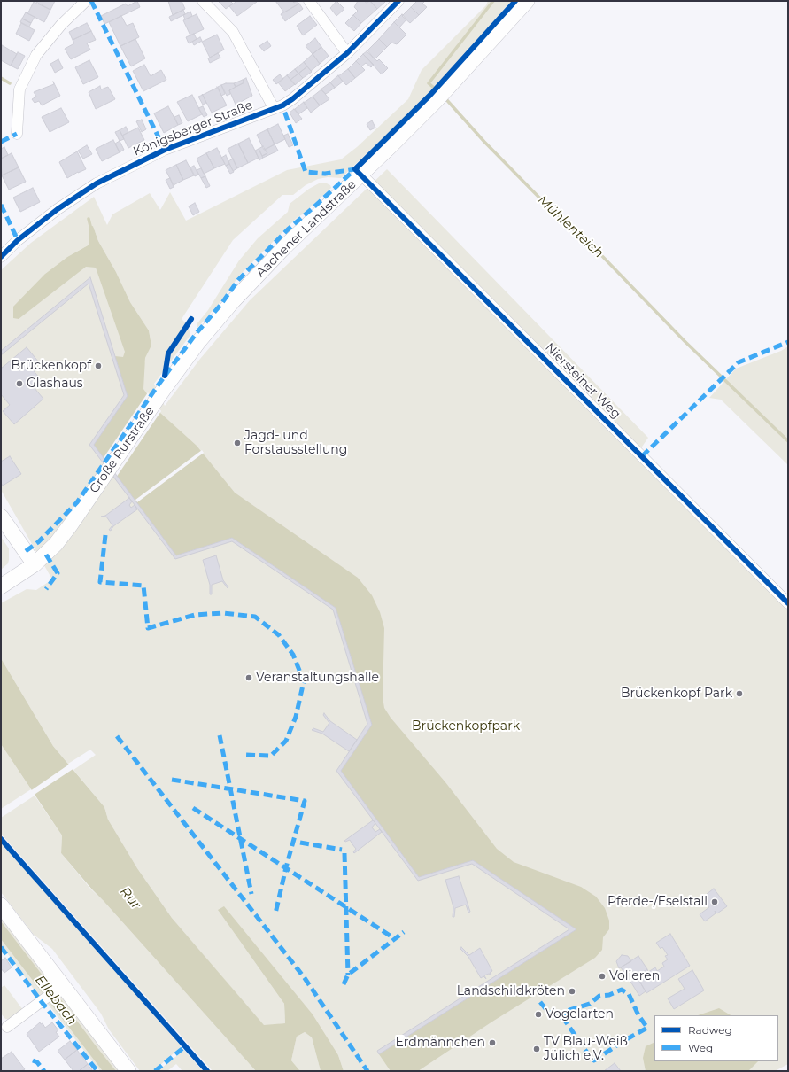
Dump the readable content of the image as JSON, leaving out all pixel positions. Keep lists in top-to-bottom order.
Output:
{
  "streets": {
    "main road": ["Aachener Landstraße", "Große Rurstraße"],
    "street": ["Königsberger Straße", "Niersteiner Weg"]
  },
  "crossings": [
    ["Aachener Landstraße", "Niersteiner Weg"],
    ["Aachener Landstraße", "Große Rurstraße"]
  ],
  "water": ["Mühlenteich", "Rur", "Ellebach"],
  "parks": ["Brückenkopfpark"],
  "places": [
    "Brückenkopf",
    "Glashaus",
    "Jagd- und Forstausstellung",
    "Veranstaltungshalle",
    "Brückenkopf Park",
    "Pferde-/Eselstall",
    "Volieren",
    "Landschildkröten",
    "Vogelarten",
    "Erdmännchen",
    "TV Blau-Weiß Jülich e.V."
  ],
  "legend": ["Radweg", "Weg"]
}
